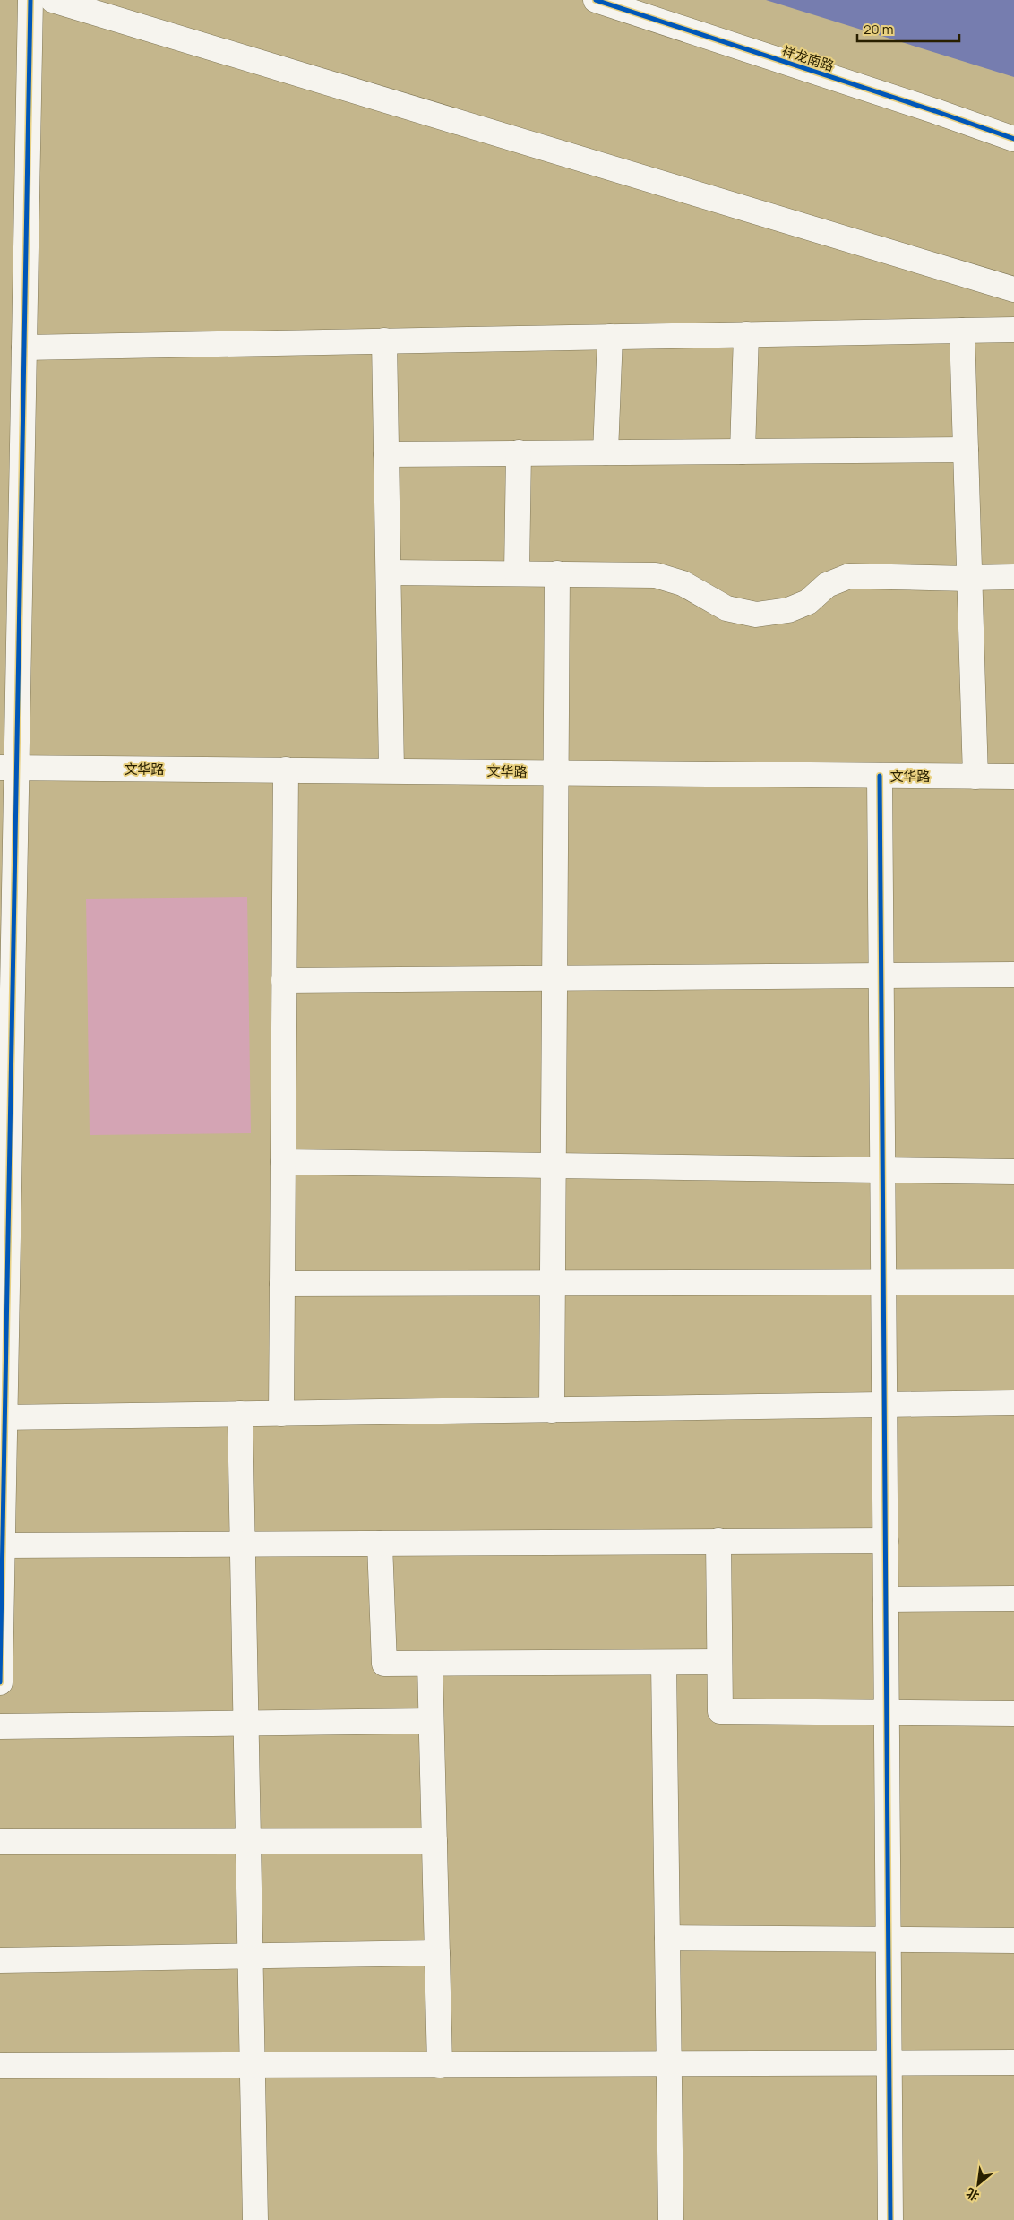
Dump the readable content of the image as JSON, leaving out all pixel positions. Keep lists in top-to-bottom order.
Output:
{
  "streets": {
    "street": ["祥龙南路", "文华路"]
  },
  "scale_bar": "20 m",
  "north": "bottom left"
}
